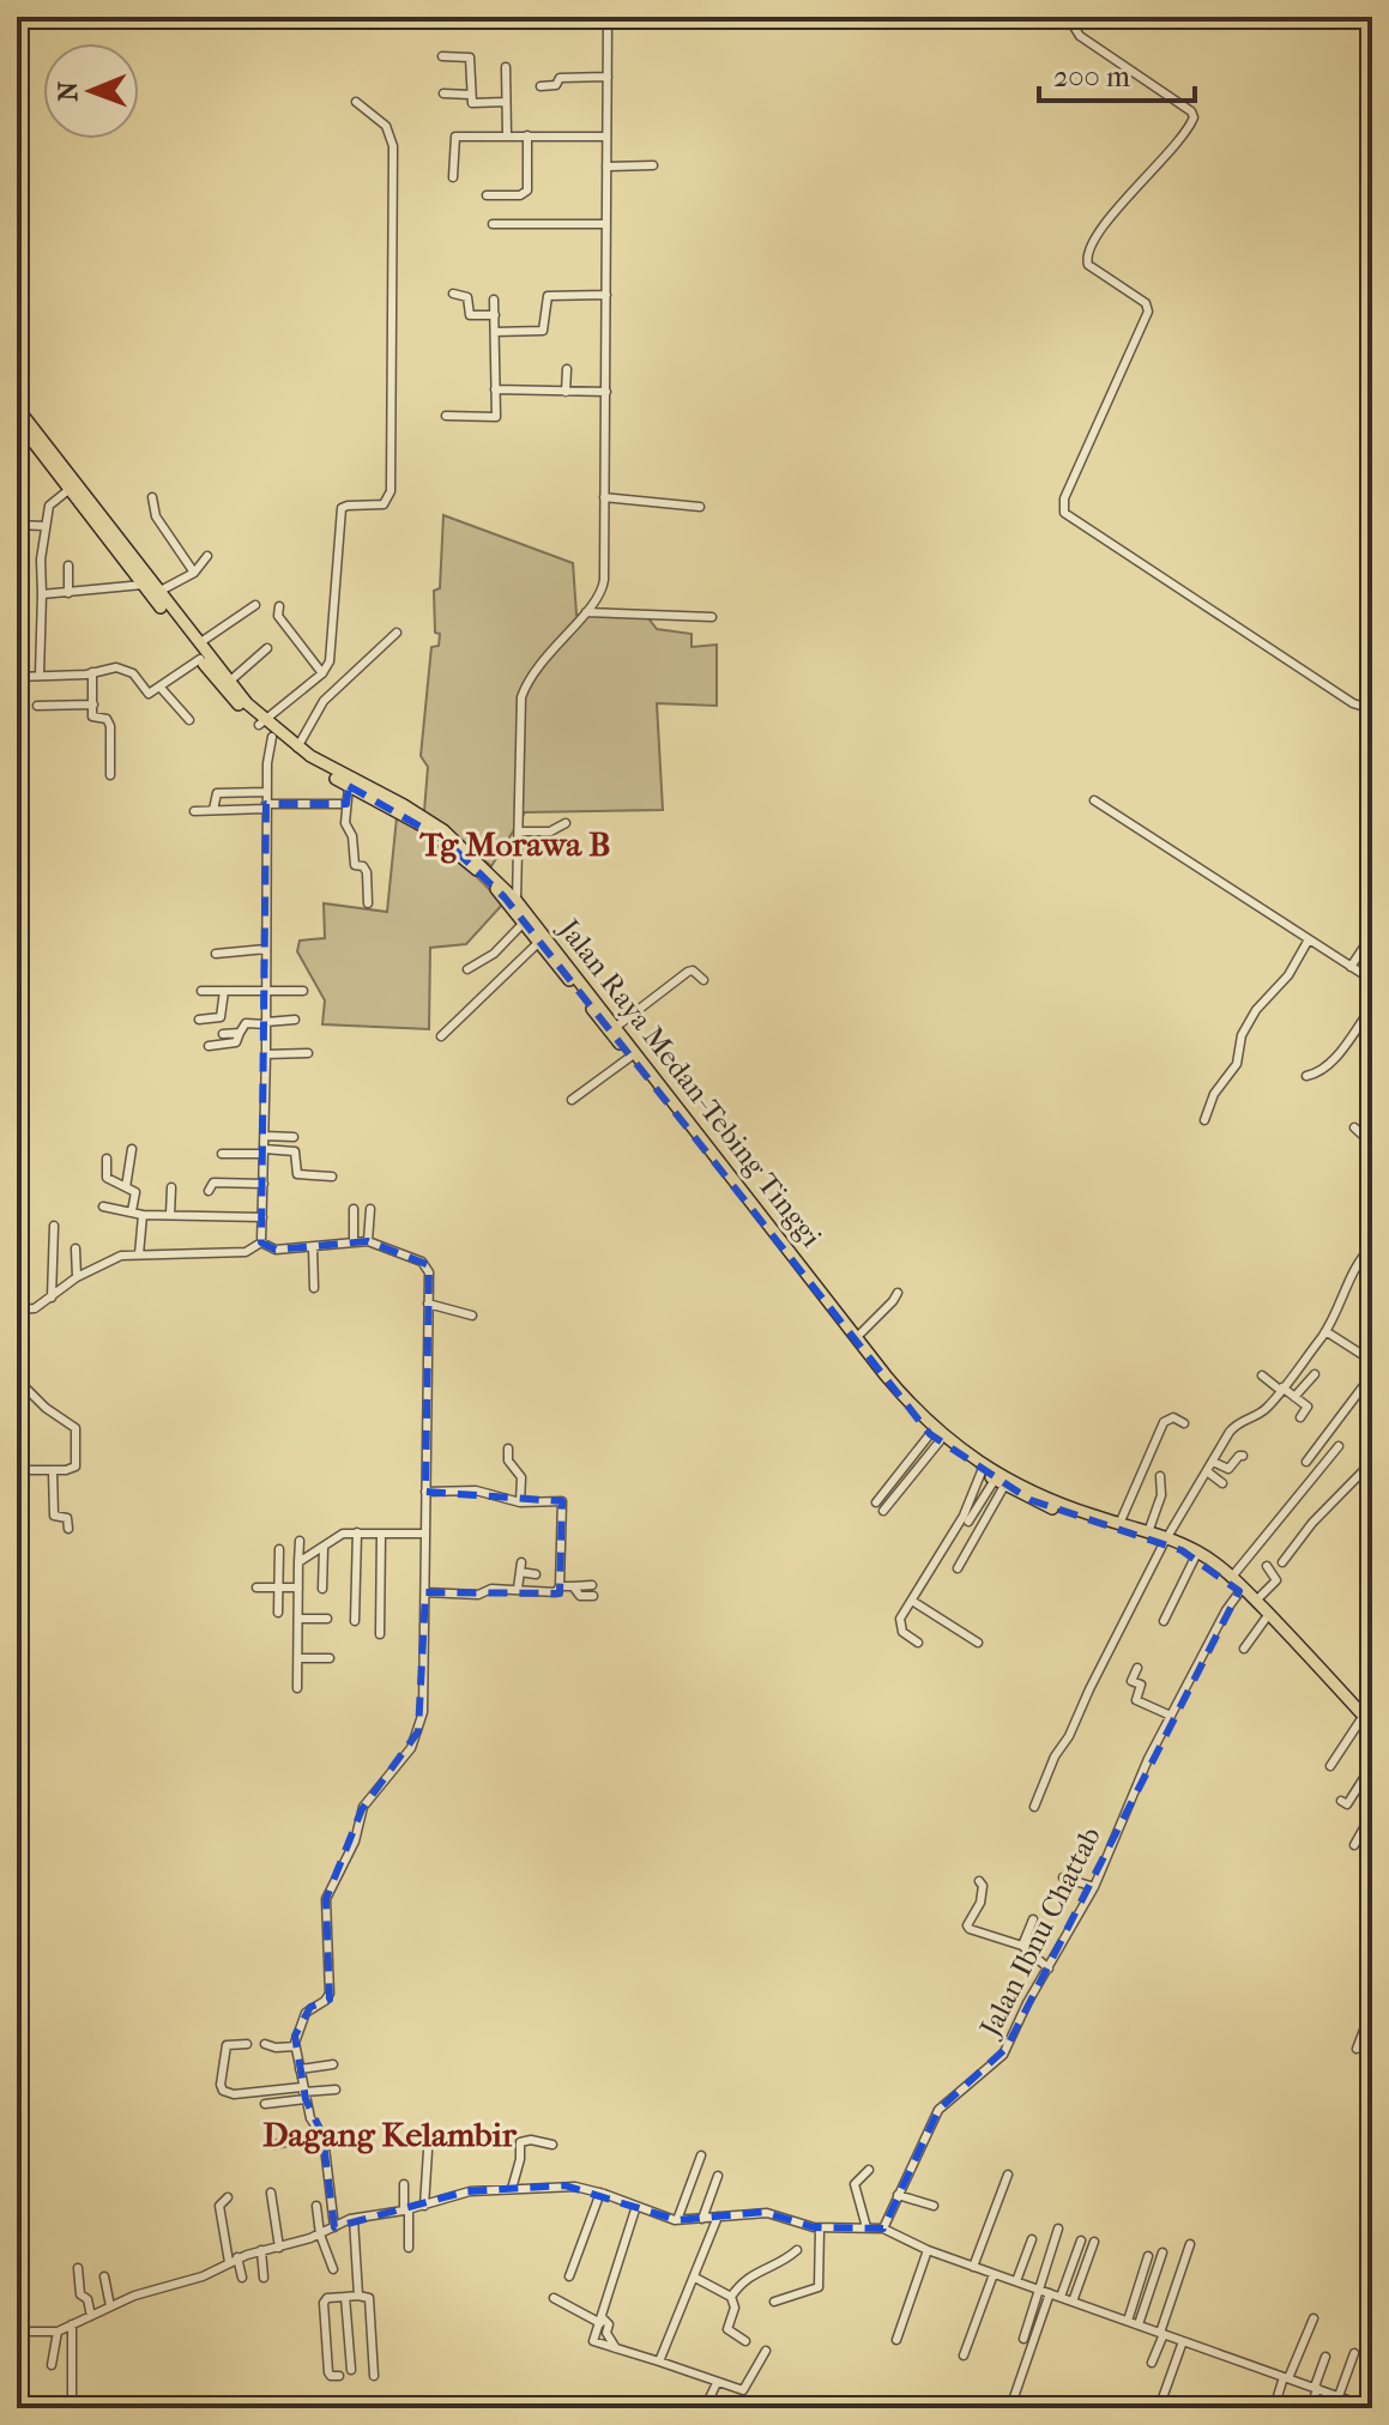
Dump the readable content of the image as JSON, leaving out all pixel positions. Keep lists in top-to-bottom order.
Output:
{
  "streets": {
    "highway": ["Jalan Raya Medan-Tebing Tinggi"],
    "street": ["Jalan Ibnu Chattab"]
  },
  "crossings": [
    ["Jalan Raya Medan-Tebing Tinggi", "Jalan Ibnu Chattab"]
  ],
  "districts": ["Tg Morawa B", "Dagang Kelambir"],
  "scale_bar": "200 m",
  "north": "left"
}
